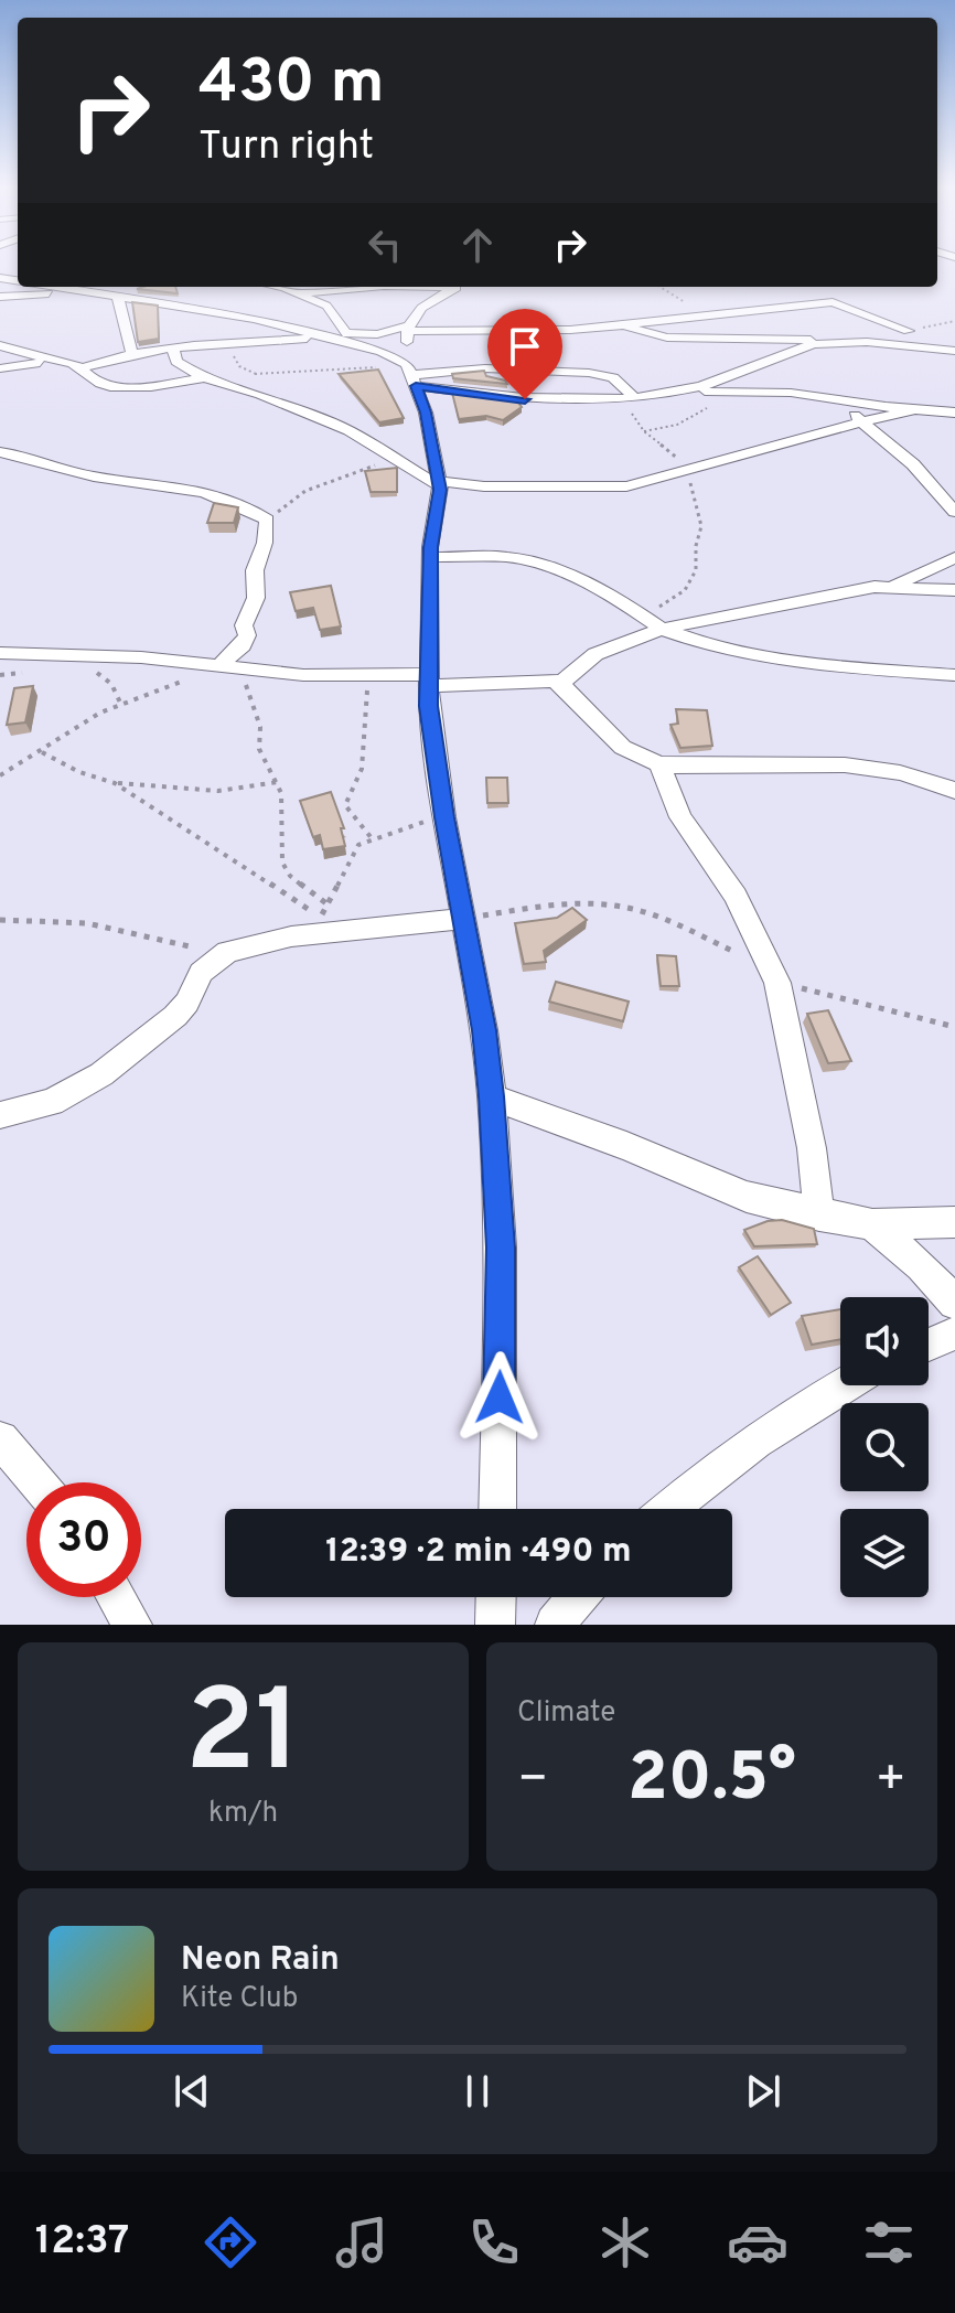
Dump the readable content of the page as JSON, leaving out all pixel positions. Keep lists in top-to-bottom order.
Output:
{
  "page": {
    "turn": ["430 m", "Turn right"],
    "limit": "30",
    "trip": "12:39 · 2 min · 490 m",
    "tile": [
      ["21", "km/h"],
      "Climate"
    ],
    "heat": ["−", "20.5°", "+"],
    "song": ["Neon Rain", "Kite Club"],
    "tabs": "12:37"
  }
}
